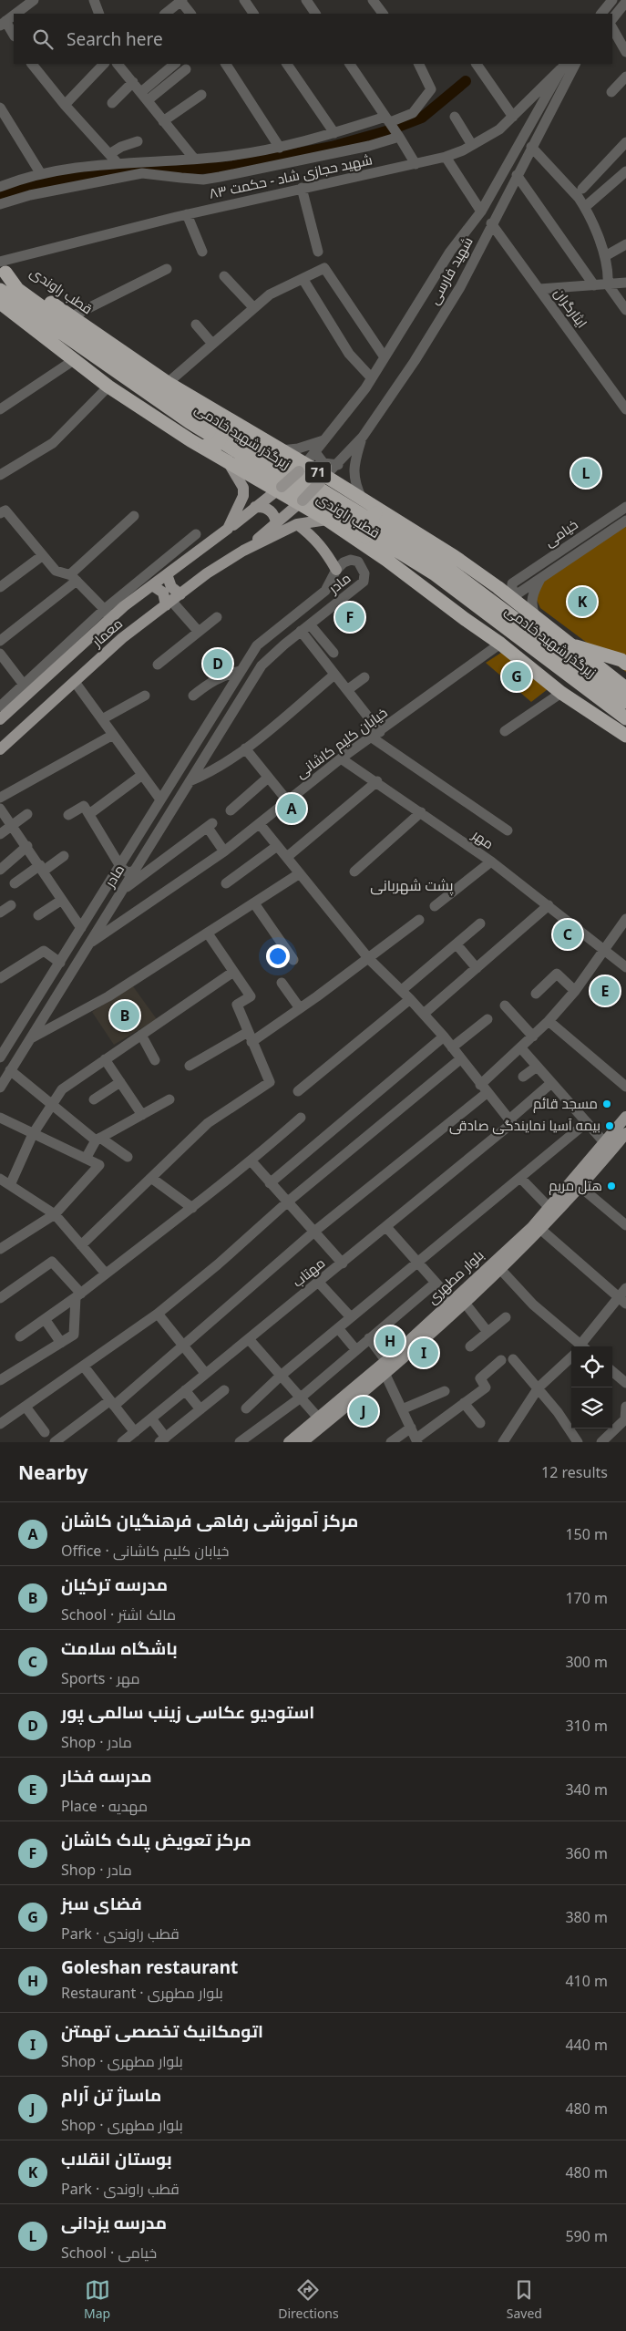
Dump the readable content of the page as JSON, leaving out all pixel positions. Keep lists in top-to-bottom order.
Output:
{
  "streets": {
    "highway": ["قطب راوندی", "زیرگذر شهید خادمی", "71"],
    "main road": ["معمار", "بلوار مطهری"],
    "street": [
      "شهید حجازی شاد - حکمت ۸۳",
      "شهید فارسی",
      "ایثارگران",
      "خیامی",
      "مادر",
      "خیابان کلیم کاشانی",
      "مهر",
      "مهتاب"
    ]
  },
  "crossings": [
    ["شهید حجازی شاد - حکمت ۸۳", "شهید فارسی"],
    ["شهید حجازی شاد - حکمت ۸۳", "قطب راوندی"],
    ["شهید حجازی شاد - حکمت ۸۳", "زیرگذر شهید خادمی"],
    ["شهید فارسی", "قطب راوندی"],
    ["شهید فارسی", "ایثارگران"],
    ["شهید فارسی", "معمار"],
    ["قطب راوندی", "زیرگذر شهید خادمی"],
    ["قطب راوندی", "معمار"],
    ["قطب راوندی", "خیابان کلیم کاشانی"],
    ["مادر", "خیابان کلیم کاشانی"],
    ["خیابان کلیم کاشانی", "مهر"]
  ],
  "districts": ["پشت شهربانی"],
  "places": ["مسجد قائم", "بیمه آسیا نمایندگی صادقی", "هتل مریم"],
  "page": {
    "search": "Search here",
    "pins": [
      "L",
      "K",
      "F",
      "D",
      "G",
      "A",
      "C",
      "E",
      "B",
      "H",
      "I",
      "J"
    ],
    "heading": ["Nearby", "12 results"],
    "list": [
      {
        "mark": "A",
        "name": "مرکز آموزشی رفاهی فرهنگیان کاشان",
        "note": "Office · خیابان کلیم کاشانی",
        "value": "150 m"
      },
      {
        "mark": "B",
        "name": "مدرسه ترکیان",
        "note": "School · مالک اشتر",
        "value": "170 m"
      },
      {
        "mark": "C",
        "name": "باشگاه سلامت",
        "note": "Sports · مهر",
        "value": "300 m"
      },
      {
        "mark": "D",
        "name": "استودیو عکاسی زینب سالمی پور",
        "note": "Shop · مادر",
        "value": "310 m"
      },
      {
        "mark": "E",
        "name": "مدرسه فخار",
        "note": "Place · مهدیه",
        "value": "340 m"
      },
      {
        "mark": "F",
        "name": "مرکز تعویض پلاک کاشان",
        "note": "Shop · مادر",
        "value": "360 m"
      },
      {
        "mark": "G",
        "name": "فضای سبز",
        "note": "Park · قطب راوندی",
        "value": "380 m"
      },
      {
        "mark": "H",
        "name": "Goleshan restaurant",
        "note": "Restaurant · بلوار مطهری",
        "value": "410 m"
      },
      {
        "mark": "I",
        "name": "اتومکانیک تخصصی تهمتن",
        "note": "Shop · بلوار مطهری",
        "value": "440 m"
      },
      {
        "mark": "J",
        "name": "ماساژ تن آرام",
        "note": "Shop · بلوار مطهری",
        "value": "480 m"
      },
      {
        "mark": "K",
        "name": "بوستان انقلاب",
        "note": "Park · قطب راوندی",
        "value": "480 m"
      },
      {
        "mark": "L",
        "name": "مدرسه یزدانی",
        "note": "School · خیامی",
        "value": "590 m"
      }
    ],
    "nav": ["Map", "Directions", "Saved"]
  }
}
